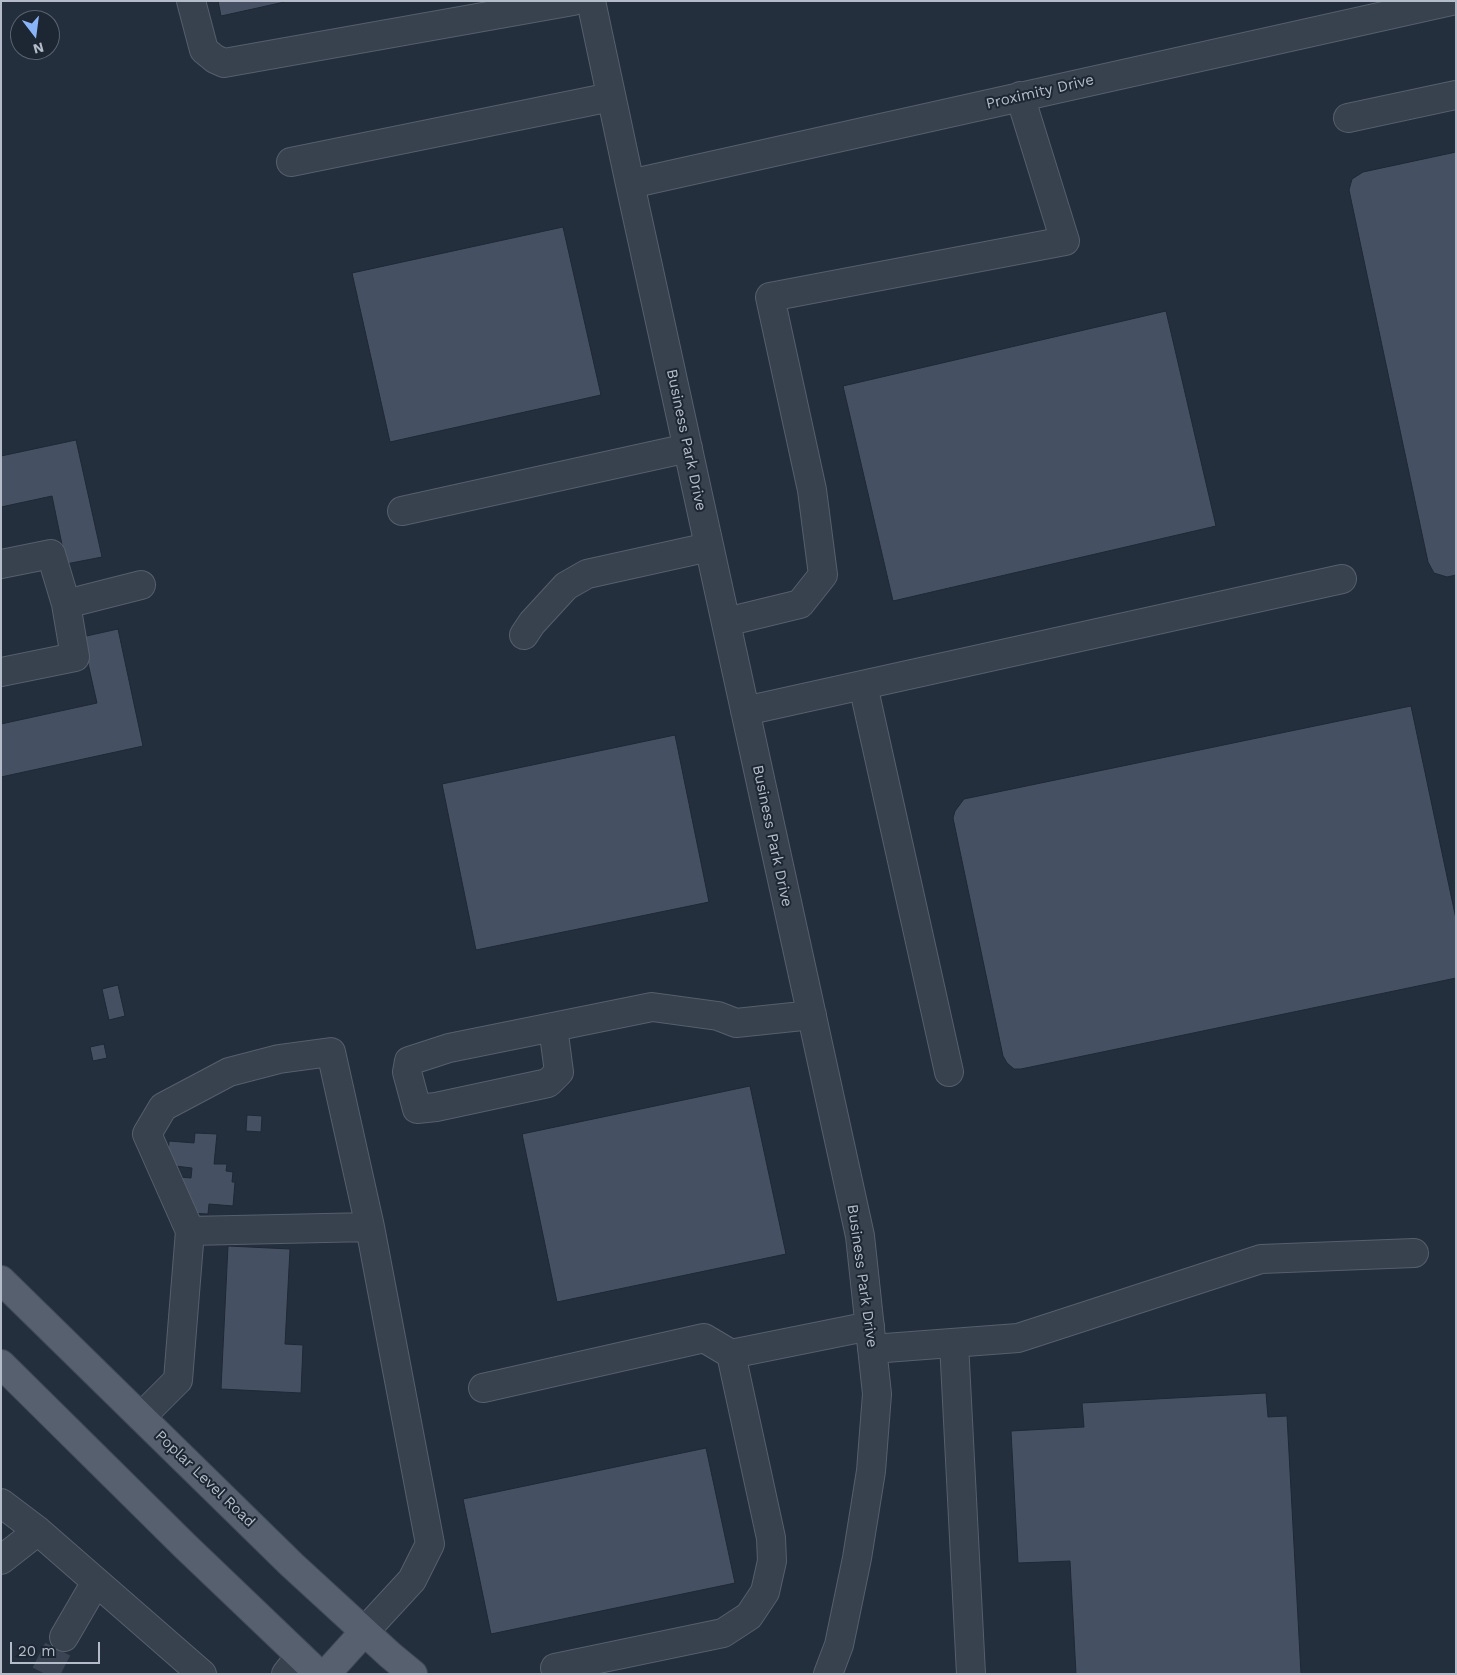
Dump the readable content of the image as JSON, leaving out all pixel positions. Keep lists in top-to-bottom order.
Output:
{
  "streets": {
    "main road": ["Poplar Level Road"],
    "street": ["Proximity Drive", "Business Park Drive"]
  },
  "crossings": [
    ["Proximity Drive", "Business Park Drive"]
  ],
  "scale_bar": "20 m",
  "north": "bottom"
}
